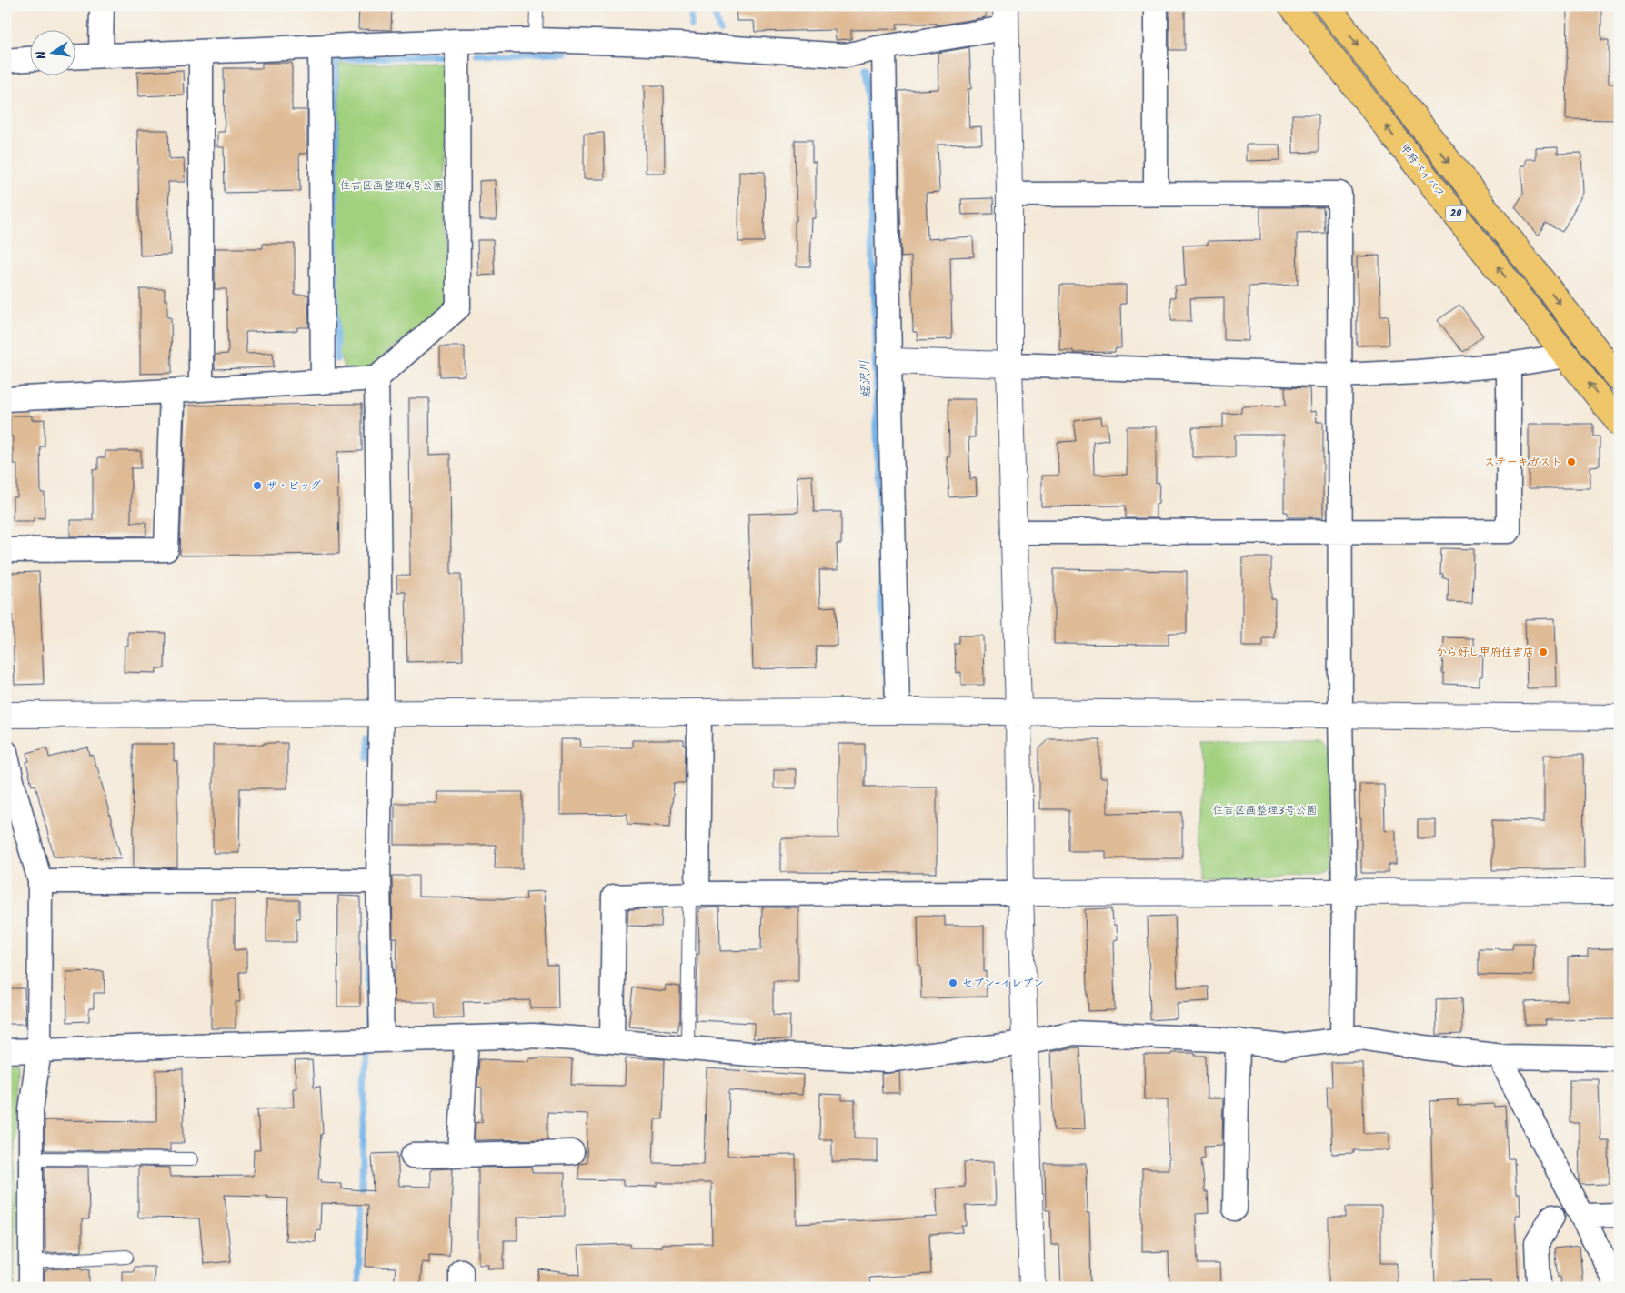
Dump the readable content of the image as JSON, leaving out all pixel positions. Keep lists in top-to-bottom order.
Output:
{
  "streets": {
    "highway": ["甲府バイパス", "20"]
  },
  "water": ["蛭沢川"],
  "parks": ["住吉区画整理4号公園", "住吉区画整理3号公園"],
  "places": [
    "ステーキガスト",
    "ザ・ビッグ",
    "から好し甲府住吉店",
    "セブン-イレブン"
  ],
  "north": "left"
}
